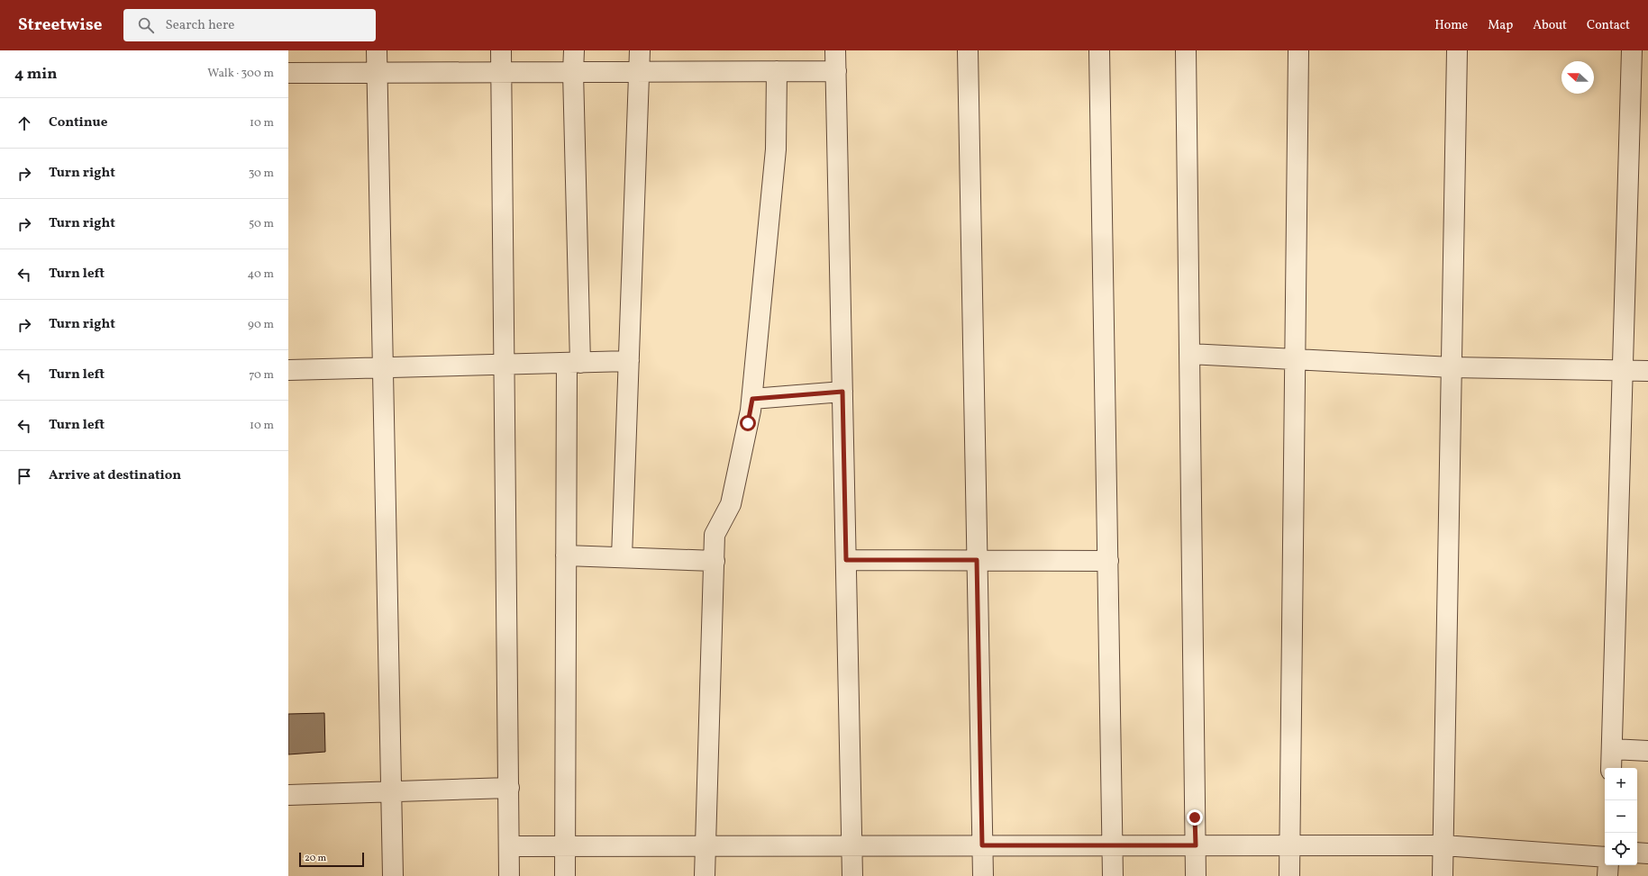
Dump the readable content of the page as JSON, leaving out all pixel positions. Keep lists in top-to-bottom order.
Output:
{
  "scale_bar": "20 m",
  "north": "left",
  "page": {
    "header": "Streetwise",
    "search": "Search here",
    "nav": [
      "Home",
      "Map",
      "About",
      "Contact"
    ],
    "heading": ["4 min", "Walk · 300 m"],
    "list": [
      ["Continue", "10 m"],
      ["Turn right", "30 m"],
      ["Turn right", "50 m"],
      ["Turn left", "40 m"],
      ["Turn right", "90 m"],
      ["Turn left", "70 m"],
      ["Turn left", "10 m"],
      "Arrive at destination"
    ],
    "map_buttons": ["+", "−"],
    "scale": "20 m"
  }
}
